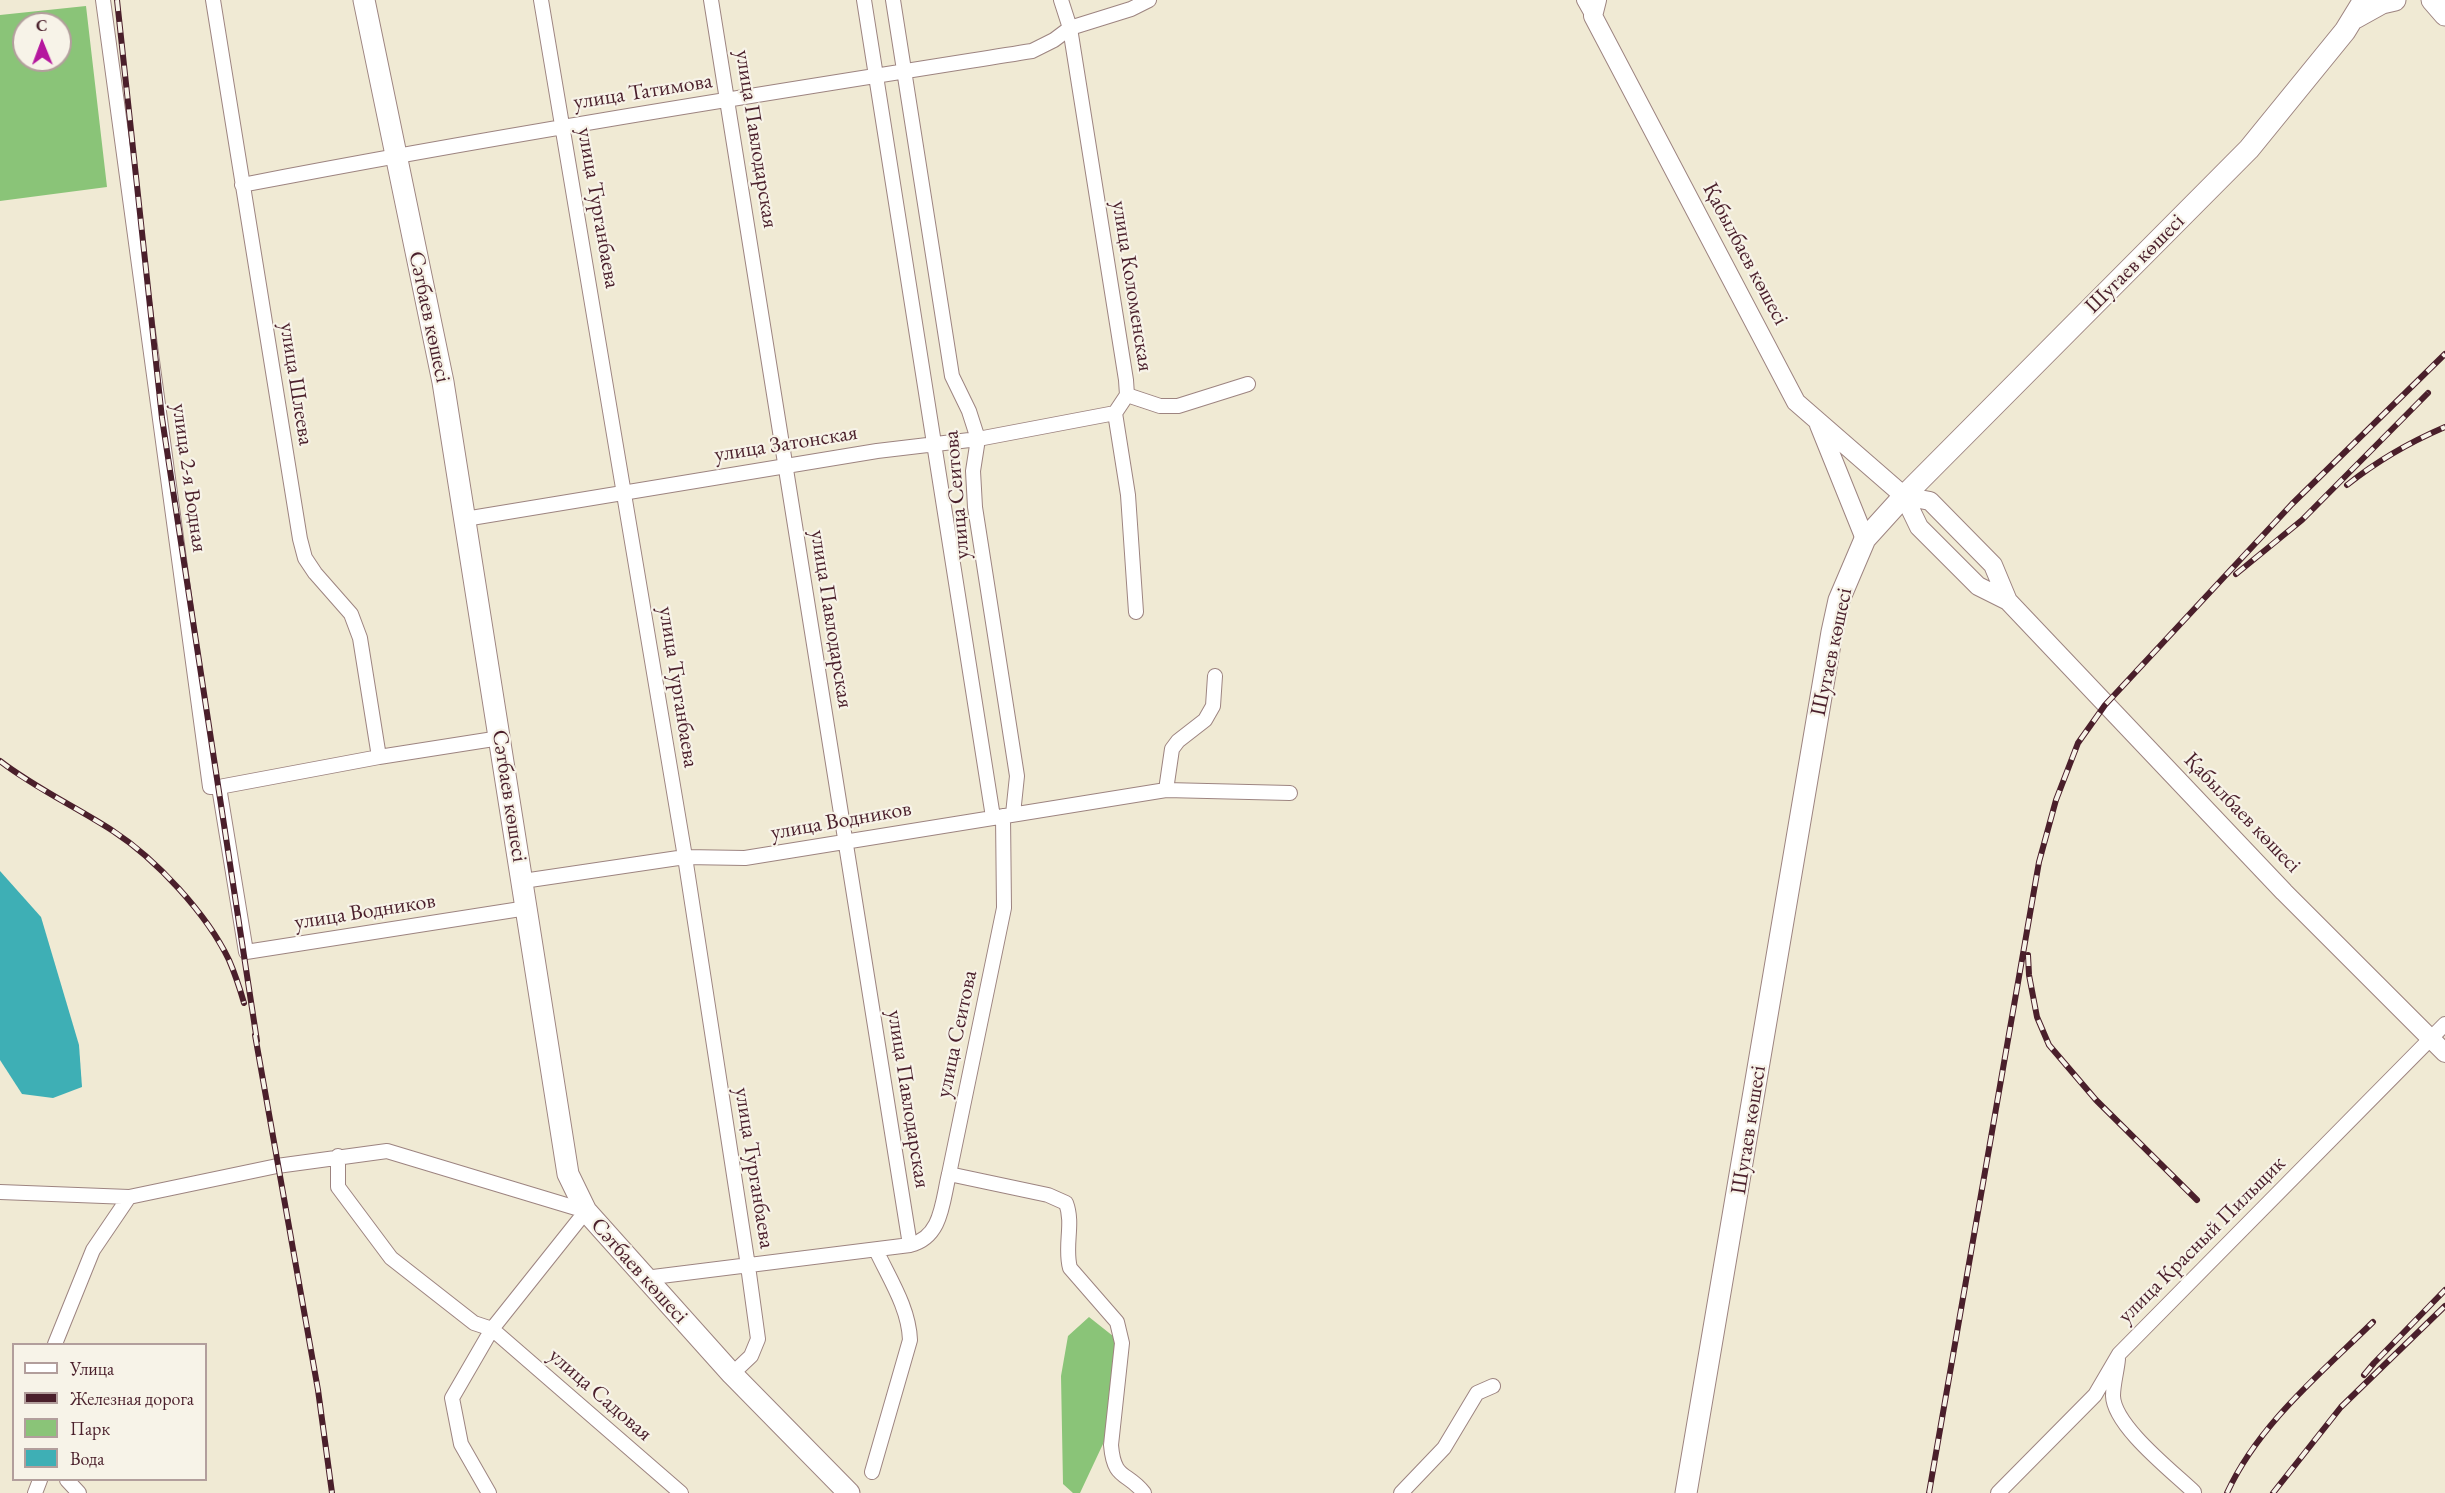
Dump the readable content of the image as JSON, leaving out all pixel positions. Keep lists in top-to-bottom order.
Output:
{
  "streets": {
    "main road": ["Қабылбаев көшесі", "Шугаев көшесі", "Сәтбаев көшесі"],
    "street": [
      "улица Татимова",
      "улица Павлодарская",
      "улица Турганбаева",
      "улица Коломенская",
      "улица Шлеева",
      "улица Затонская",
      "улица 2-я Водная",
      "улица Сеитова",
      "улица Водников",
      "улица Красный Пильщик",
      "улица Садовая"
    ]
  },
  "crossings": [
    ["улица Татимова", "улица Павлодарская"],
    ["улица Татимова", "улица Турганбаева"],
    ["улица Татимова", "улица Коломенская"],
    ["улица Татимова", "Сәтбаев көшесі"],
    ["улица Татимова", "улица Шлеева"],
    ["улица Татимова", "улица Сеитова"],
    ["улица Павлодарская", "улица Затонская"],
    ["улица Павлодарская", "улица Сеитова"],
    ["улица Павлодарская", "улица Водников"],
    ["улица Турганбаева", "Сәтбаев көшесі"],
    ["улица Турганбаева", "улица Затонская"],
    ["улица Турганбаева", "улица Сеитова"],
    ["улица Турганбаева", "улица Водников"],
    ["Қабылбаев көшесі", "Шугаев көшесі"],
    ["Қабылбаев көшесі", "улица Красный Пильщик"],
    ["улица Коломенская", "улица Затонская"],
    ["Сәтбаев көшесі", "улица Затонская"],
    ["Сәтбаев көшесі", "улица Сеитова"],
    ["Сәтбаев көшесі", "улица Водников"],
    ["улица Затонская", "улица Сеитова"],
    ["улица 2-я Водная", "улица Водников"],
    ["улица Сеитова", "улица Водников"]
  ],
  "legend": [
    "Улица",
    "Железная дорога",
    "Парк",
    "Вода"
  ],
  "north": "top"
}
